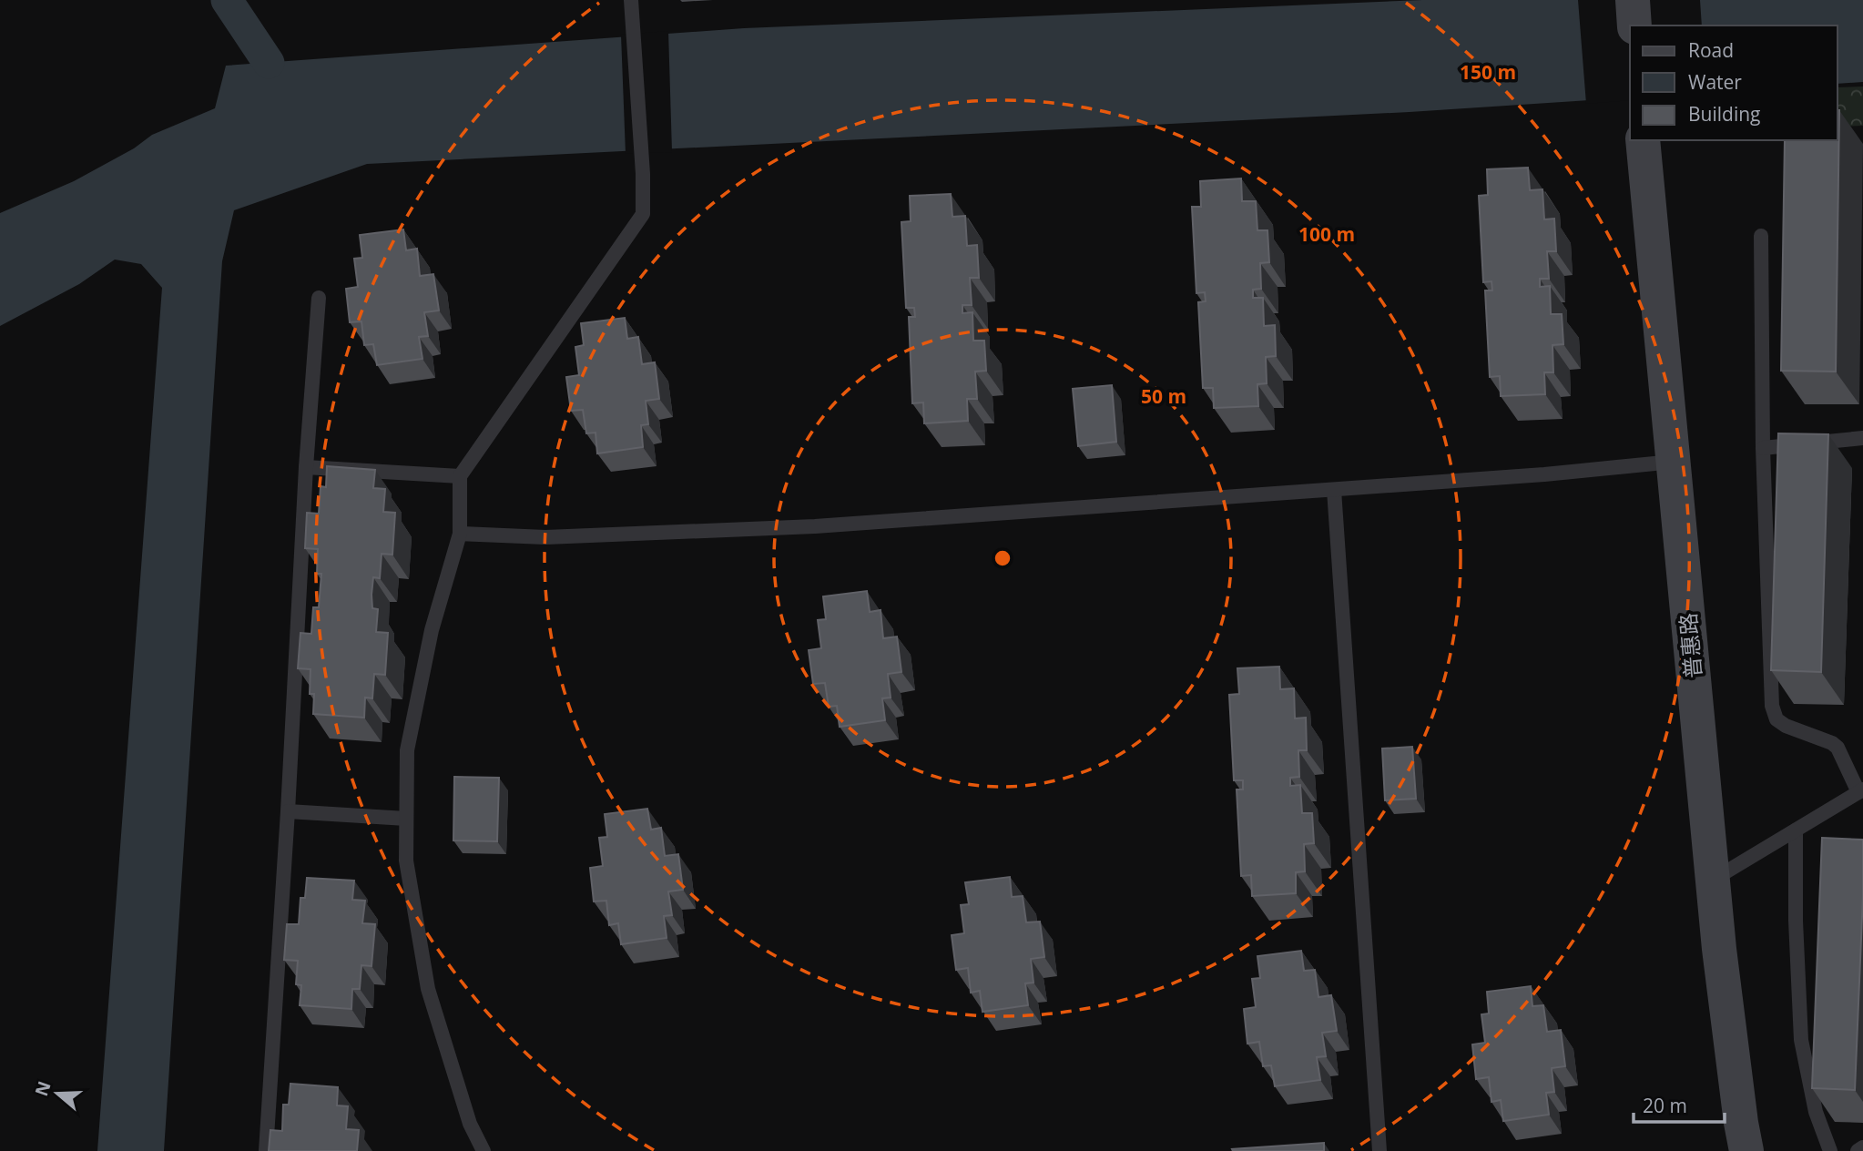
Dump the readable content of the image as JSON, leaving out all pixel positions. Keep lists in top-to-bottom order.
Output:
{
  "streets": {
    "main road": ["普惠路"]
  },
  "legend": ["Road", "Water", "Building"],
  "scale_bar": "20 m",
  "north": "left",
  "rings": ["150 m", "100 m", "50 m"]
}
